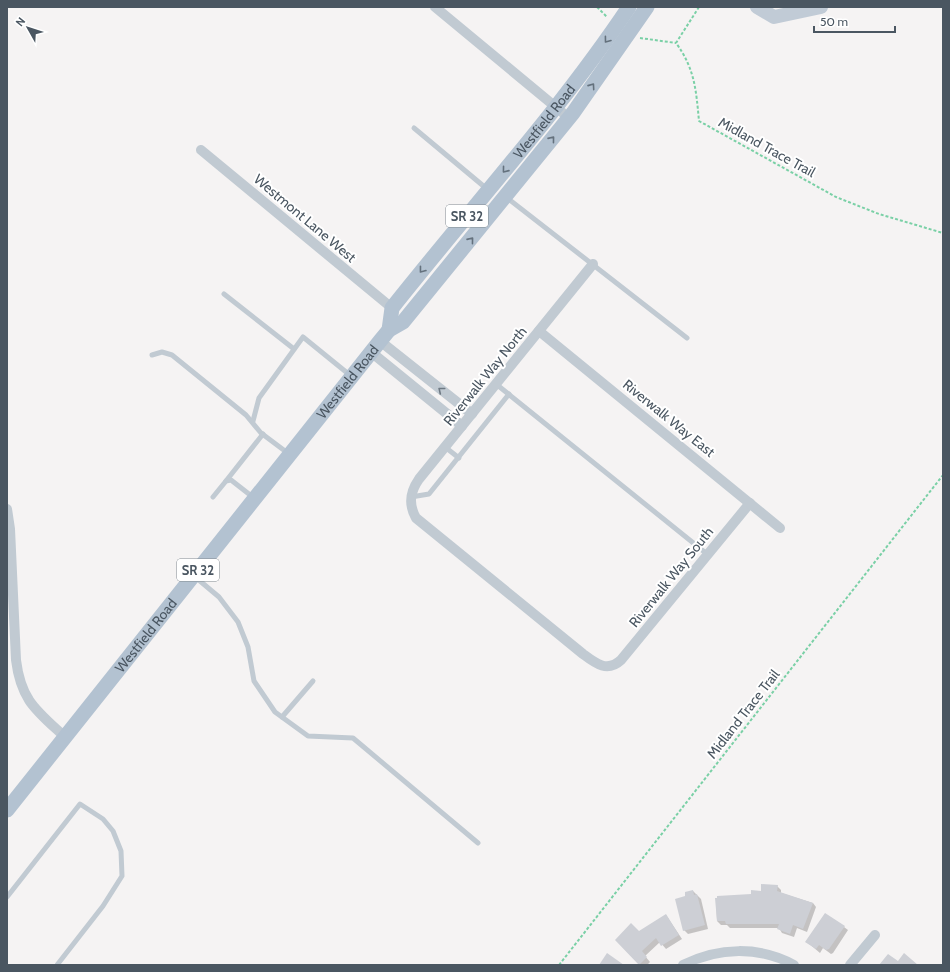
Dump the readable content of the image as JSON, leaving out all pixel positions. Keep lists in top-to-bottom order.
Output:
{
  "streets": {
    "main road": ["Westfield Road", "SR 32"],
    "street": [
      "Westmont Lane West",
      "Riverwalk Way North",
      "Riverwalk Way East",
      "Riverwalk Way South"
    ],
    "path": ["Midland Trace Trail"]
  },
  "crossings": [
    ["Westfield Road", "Westmont Lane West"],
    ["Riverwalk Way North", "Riverwalk Way East"],
    ["Riverwalk Way North", "Riverwalk Way South"],
    ["Riverwalk Way East", "Riverwalk Way South"]
  ],
  "scale_bar": "50 m",
  "north": "top left"
}
